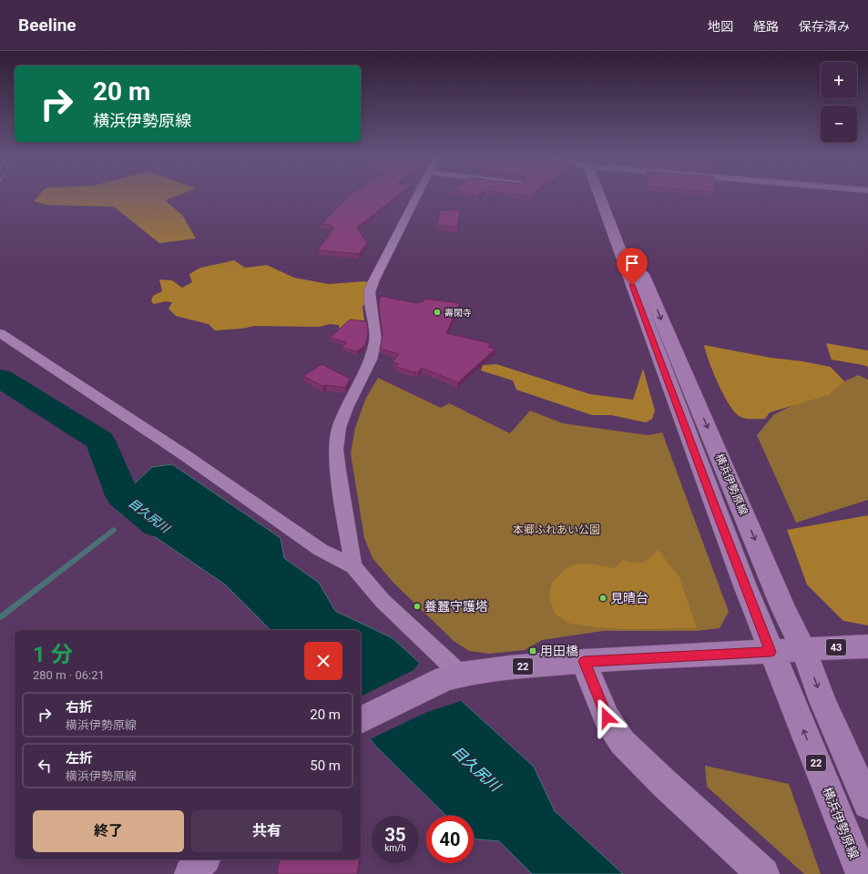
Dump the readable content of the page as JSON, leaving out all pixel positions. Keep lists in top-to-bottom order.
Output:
{
  "streets": {
    "main road": ["横浜伊勢原線", "43", "22"]
  },
  "crossings": [
    ["横浜伊勢原線", "43"],
    ["横浜伊勢原線", "22"],
    ["43", "22"]
  ],
  "water": ["目久尻川"],
  "parks": ["本郷ふれあい公園"],
  "places": {
    "other": ["壽閑寺", "見晴台", "養蠶守護塔"],
    "transit": ["用田橋"]
  },
  "page": {
    "header": "Beeline",
    "nav": ["地図", "経路", "保存済み"],
    "map_buttons": ["+", "−"],
    "turn": ["20 m", "横浜伊勢原線"],
    "heading": ["1 分", "280 m · 06:21"],
    "list": [
      {
        "name": "右折",
        "note": "横浜伊勢原線",
        "value": "20 m"
      },
      {
        "name": "左折",
        "note": "横浜伊勢原線",
        "value": "50 m"
      }
    ],
    "buttons": ["終了", "共有"],
    "speed": "35 km/h",
    "limit": "40"
  }
}
